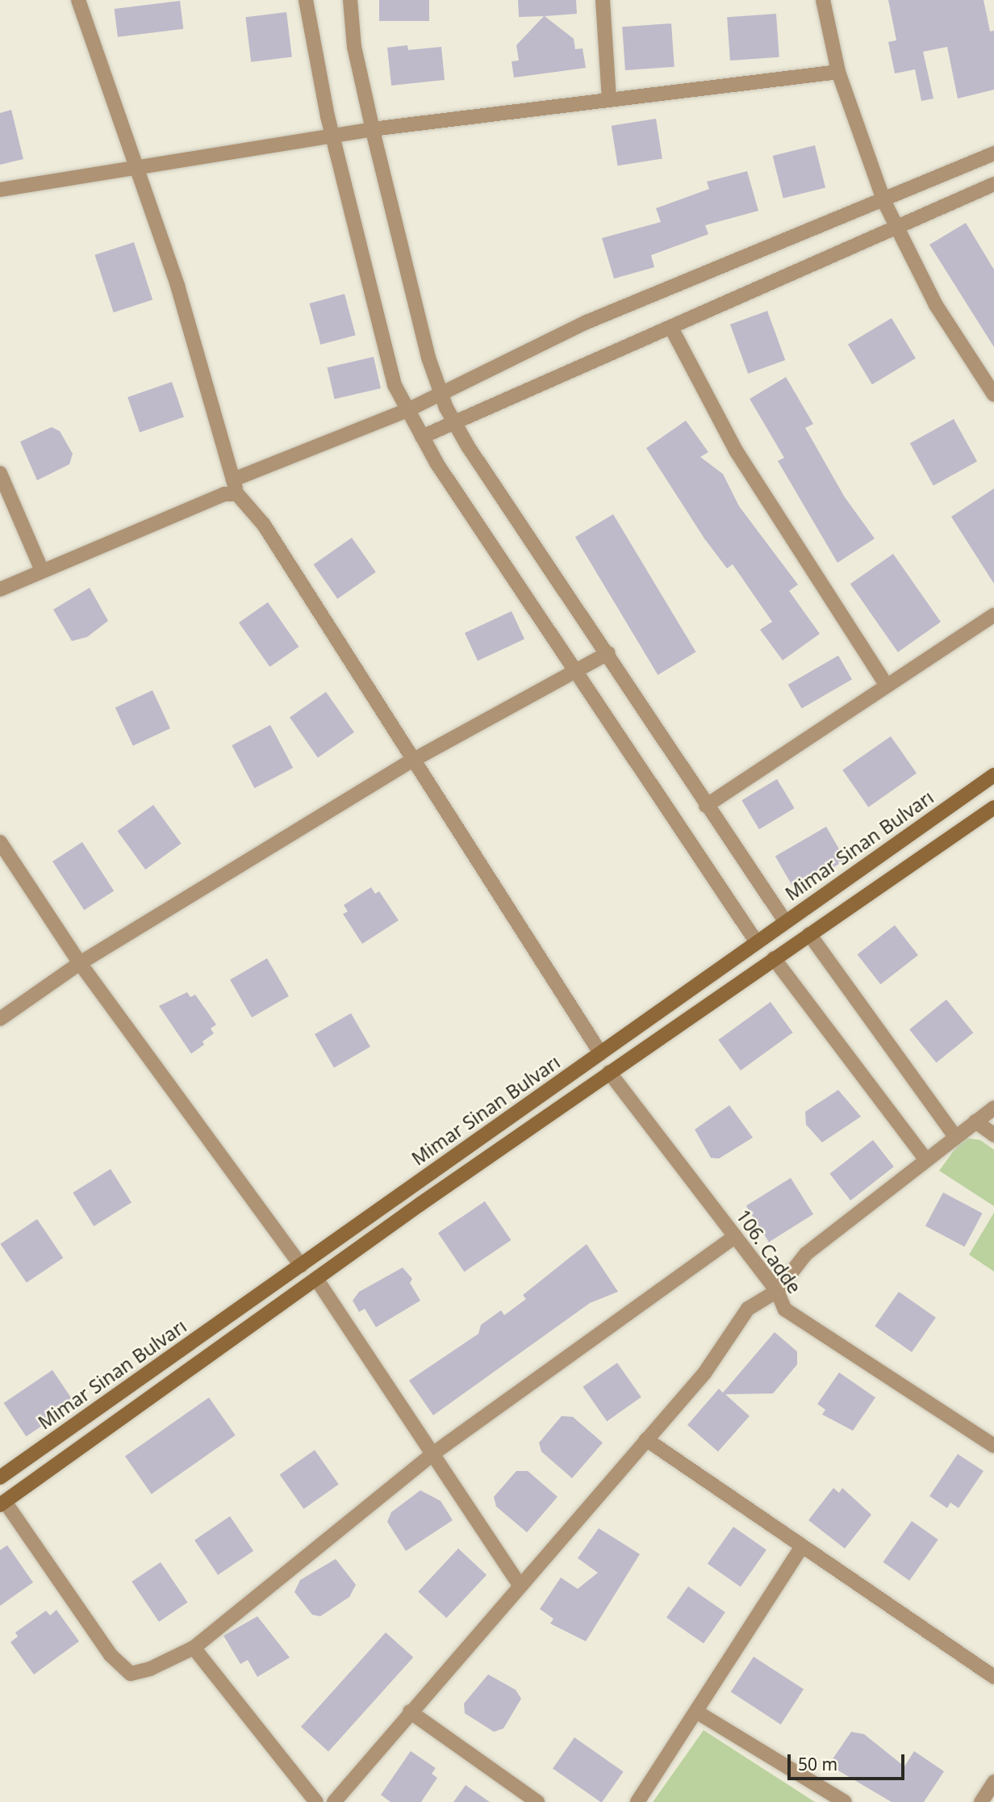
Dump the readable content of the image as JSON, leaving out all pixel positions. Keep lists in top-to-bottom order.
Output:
{
  "streets": {
    "main road": ["Mimar Sinan Bulvarı"],
    "street": ["106. Cadde"]
  },
  "scale_bar": "50 m"
}
